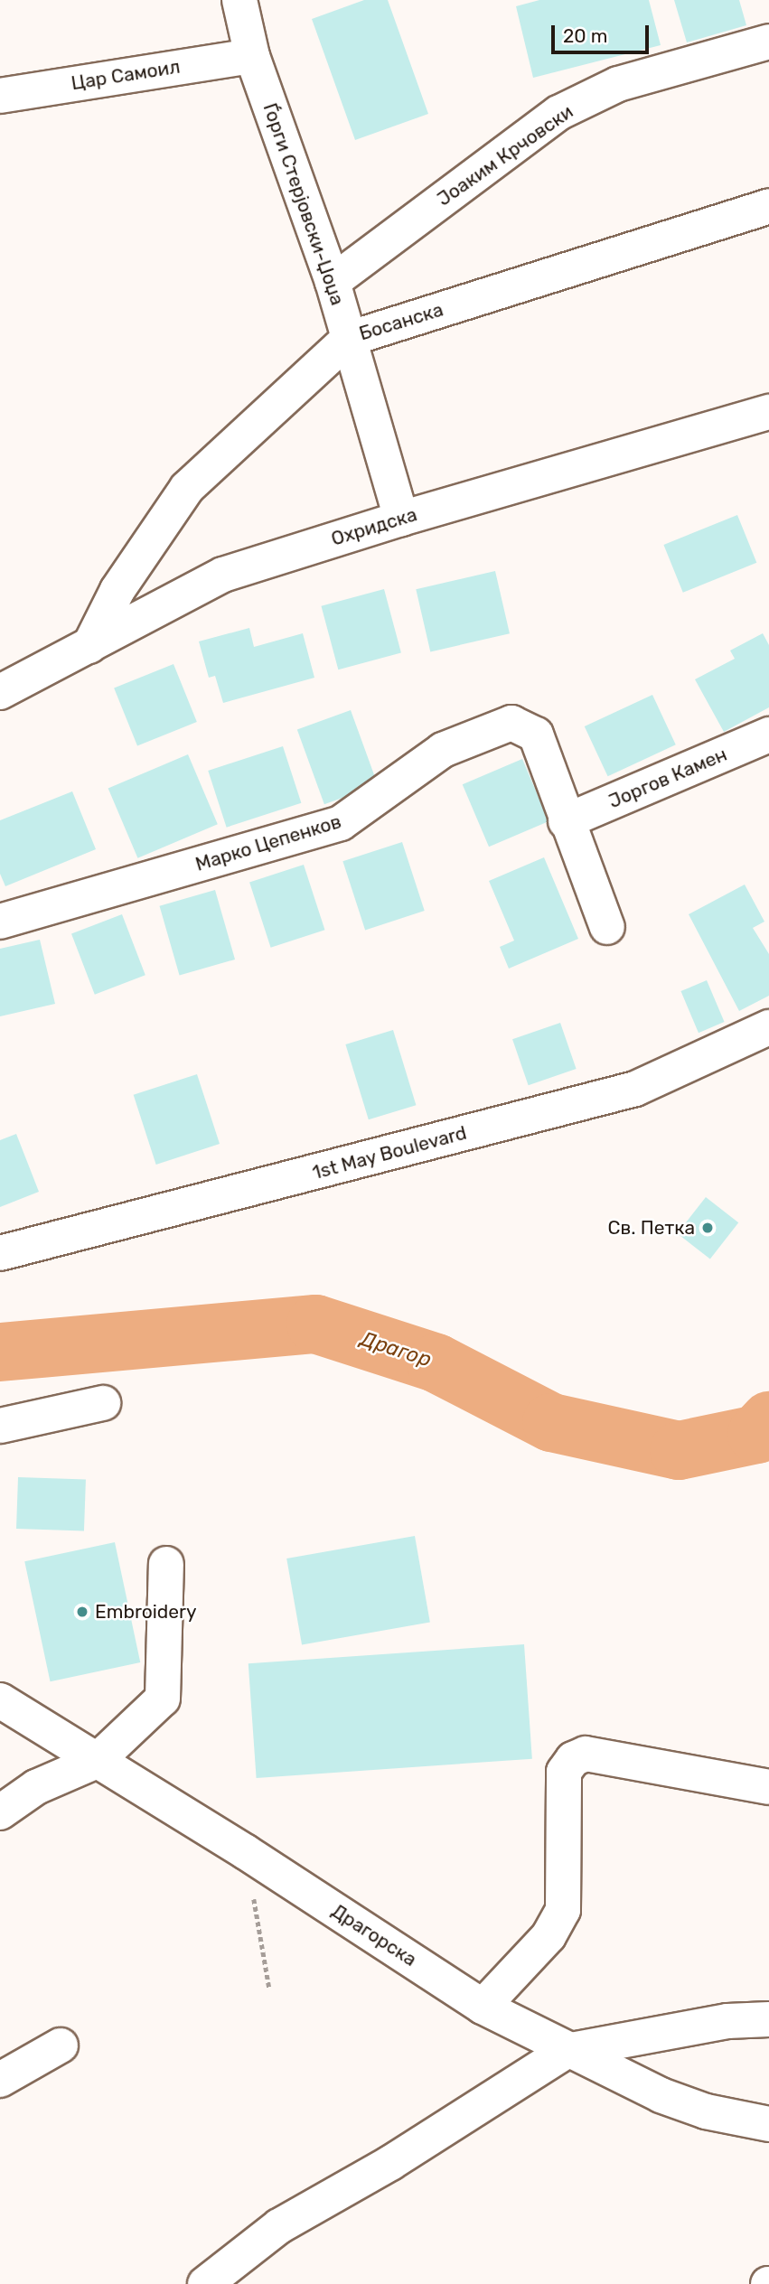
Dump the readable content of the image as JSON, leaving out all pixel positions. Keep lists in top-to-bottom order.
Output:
{
  "streets": {
    "street": [
      "Цар Самоил",
      "Јоаким Крчовски",
      "Ѓорги Стерјовски-Џоџа",
      "Босанска",
      "Охридска",
      "Јоргов Камен",
      "Марко Цепенков",
      "1st May Boulevard",
      "Драгорска"
    ]
  },
  "crossings": [
    ["Цар Самоил", "Ѓорги Стерјовски-Џоџа"],
    ["Јоаким Крчовски", "Ѓорги Стерјовски-Џоџа"],
    ["Ѓорги Стерјовски-Џоџа", "Босанска"],
    ["Ѓорги Стерјовски-Џоџа", "Охридска"],
    ["Босанска", "Охридска"],
    ["Јоргов Камен", "Марко Цепенков"]
  ],
  "water": ["Драгор"],
  "places": ["Св. Петка", "Embroidery"],
  "scale_bar": "20 m"
}
